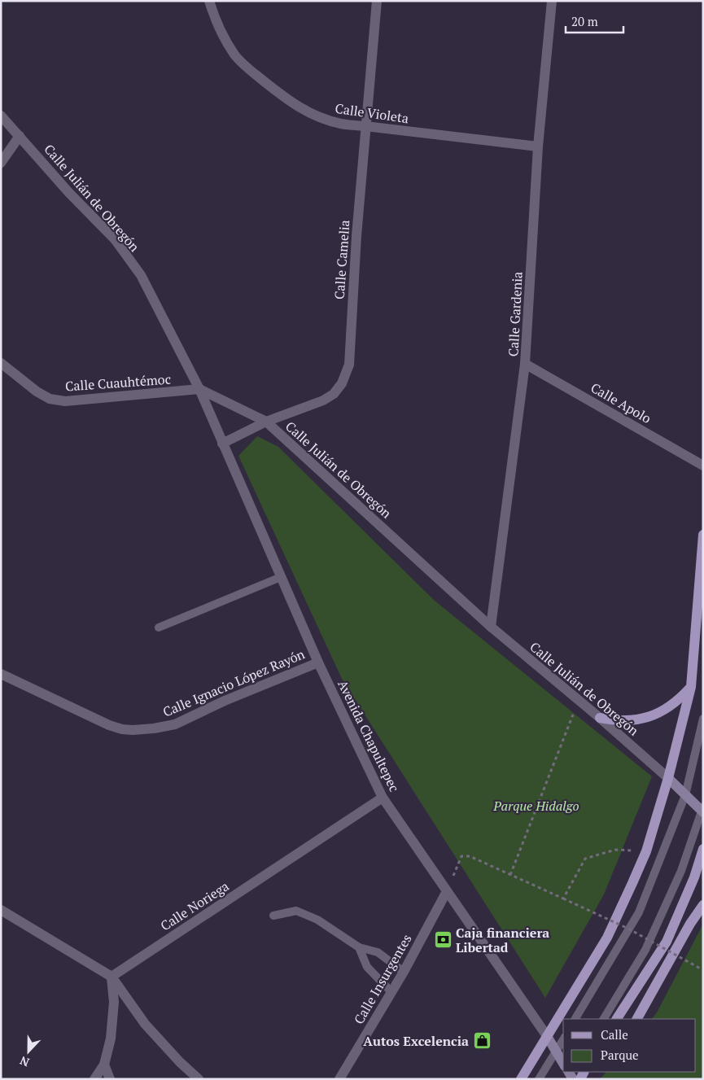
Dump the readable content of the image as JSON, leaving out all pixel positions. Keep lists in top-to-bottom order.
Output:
{
  "streets": {
    "street": [
      "Calle Violeta",
      "Calle Julián de Obregón",
      "Calle Camelia",
      "Calle Gardenia",
      "Calle Cuauhtémoc",
      "Calle Apolo",
      "Calle Ignacio López Rayón",
      "Avenida Chapultepec",
      "Calle Noriega",
      "Calle Insurgentes"
    ]
  },
  "crossings": [
    ["Calle Violeta", "Calle Camelia"],
    ["Calle Violeta", "Calle Gardenia"],
    ["Calle Julián de Obregón", "Calle Camelia"],
    ["Calle Julián de Obregón", "Calle Gardenia"],
    ["Calle Julián de Obregón", "Calle Cuauhtémoc"],
    ["Calle Julián de Obregón", "Avenida Chapultepec"],
    ["Calle Camelia", "Avenida Chapultepec"],
    ["Calle Gardenia", "Calle Apolo"],
    ["Calle Cuauhtémoc", "Avenida Chapultepec"],
    ["Calle Ignacio López Rayón", "Avenida Chapultepec"],
    ["Avenida Chapultepec", "Calle Noriega"],
    ["Avenida Chapultepec", "Calle Insurgentes"]
  ],
  "parks": ["Parque Hidalgo"],
  "places": {
    "bank": ["Caja financiera Libertad"],
    "shop": ["Autos Excelencia"]
  },
  "legend": ["Calle", "Parque"],
  "scale_bar": "20 m",
  "north": "bottom"
}
